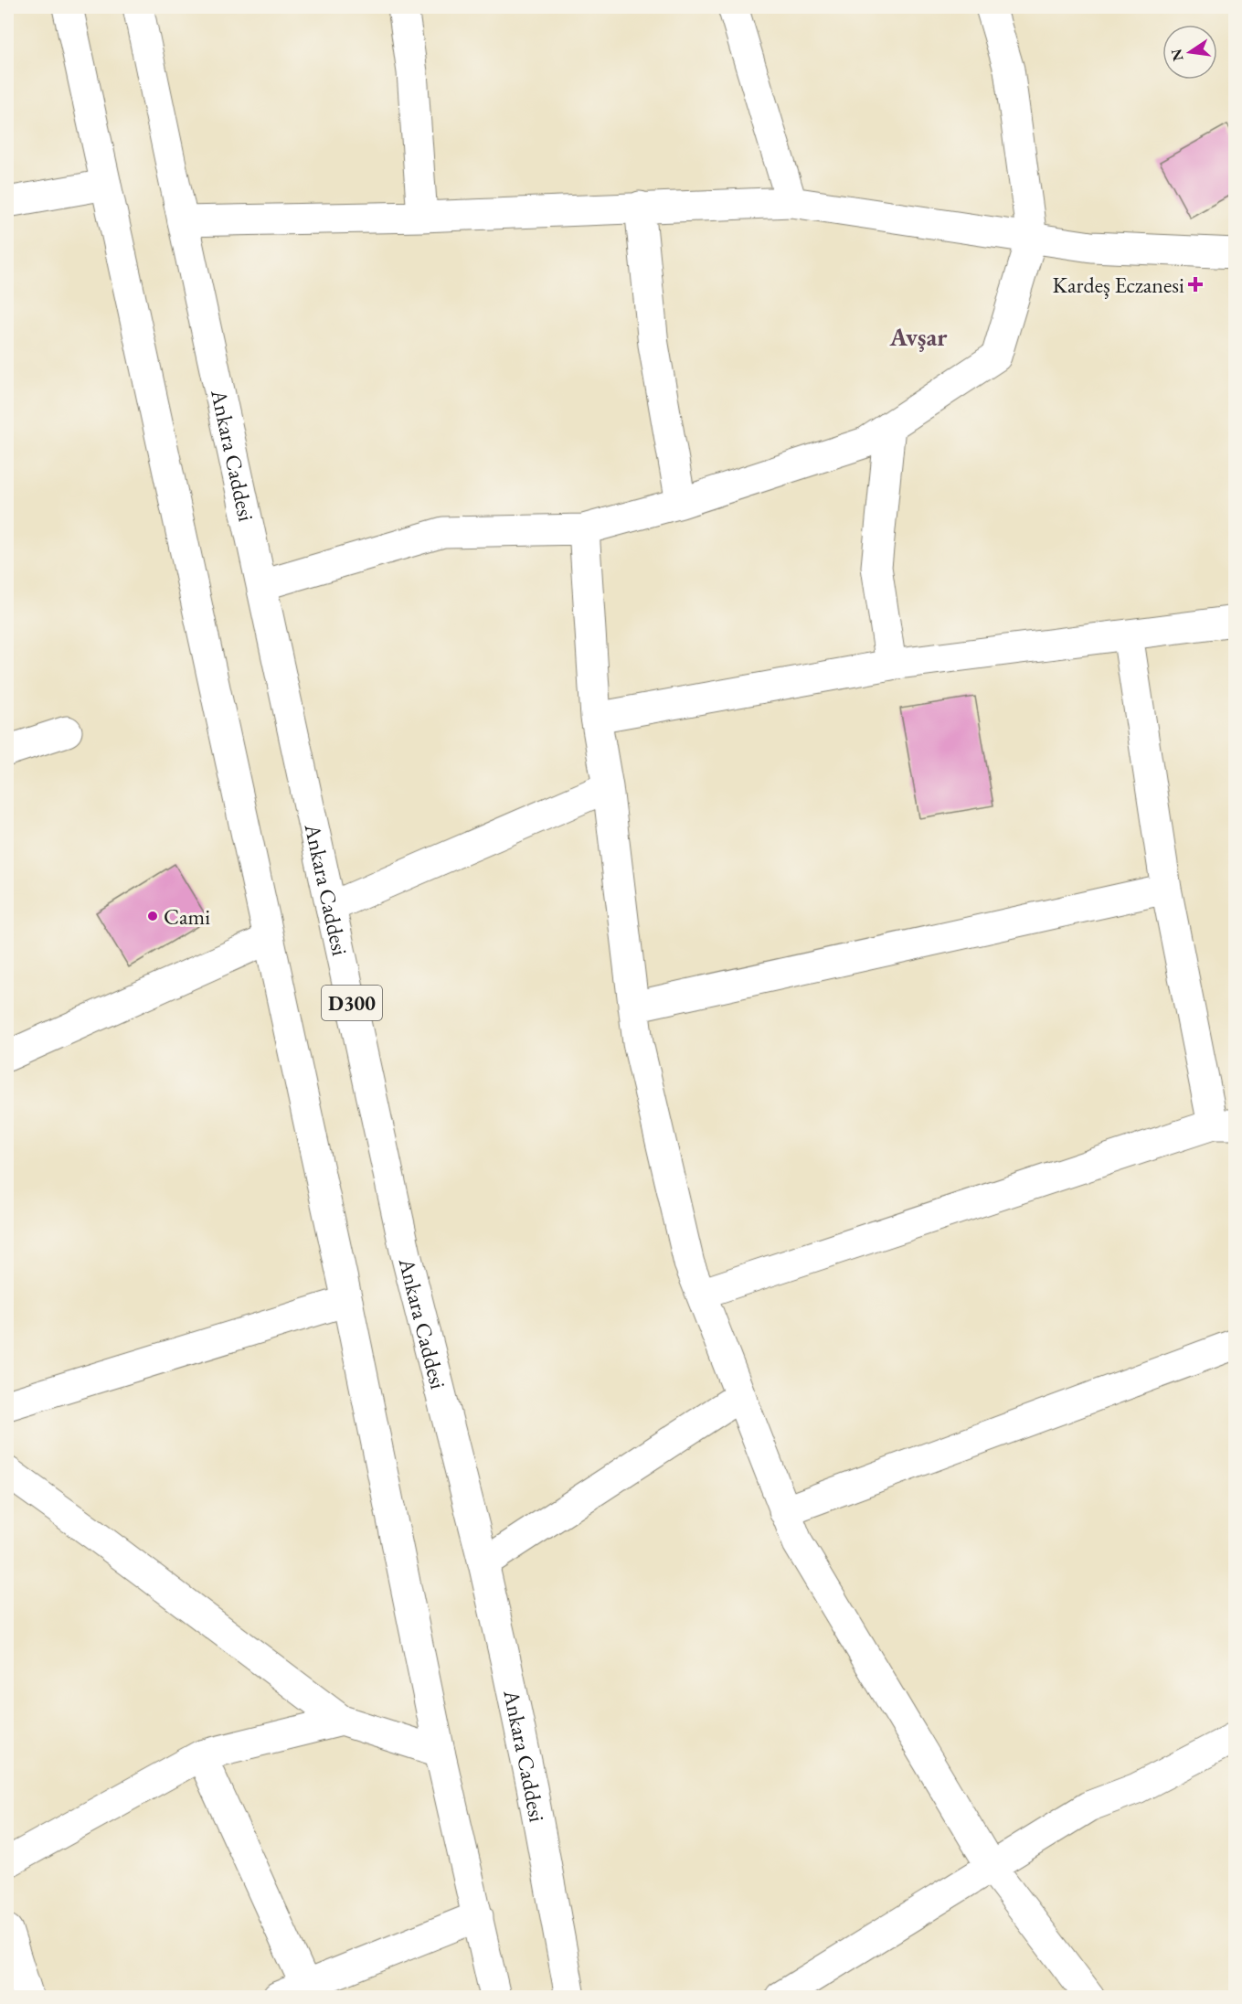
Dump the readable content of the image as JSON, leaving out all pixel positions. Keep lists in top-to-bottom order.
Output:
{
  "streets": {
    "main road": ["Ankara Caddesi", "D300"]
  },
  "districts": ["Avşar"],
  "places": {
    "health": ["Kardeş Eczanesi"],
    "other": ["Cami"]
  },
  "north": "left"
}
